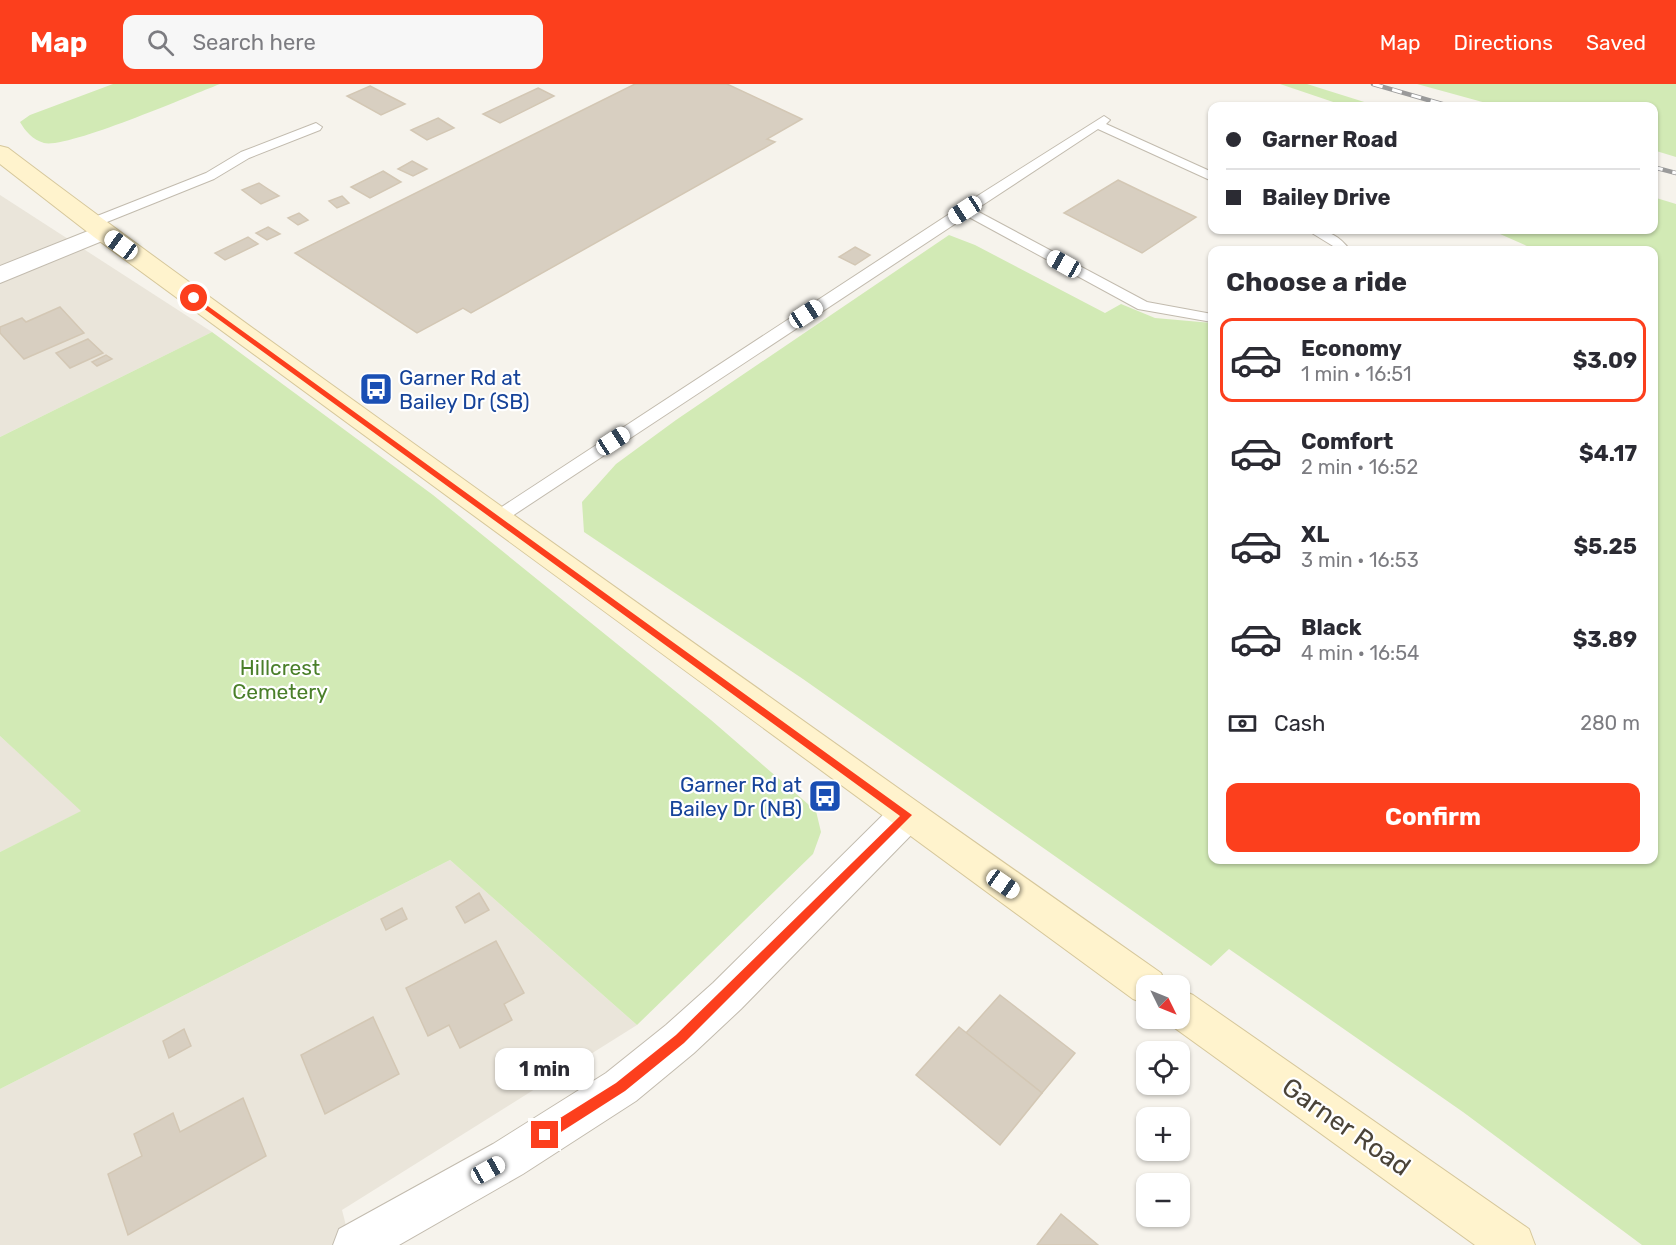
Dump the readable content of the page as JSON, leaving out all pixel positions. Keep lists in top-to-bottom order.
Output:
{
  "streets": {
    "main road": ["Garner Road"]
  },
  "parks": ["Hillcrest Cemetery"],
  "places": {
    "bus stop": ["Garner Rd at Bailey Dr (SB)", "Garner Rd at Bailey Dr (NB)"]
  },
  "north": "bottom right",
  "page": {
    "header": "Map",
    "search": "Search here",
    "nav": ["Map", "Directions", "Saved"],
    "banner": ["Garner Road", "Bailey Drive"],
    "heading": "Choose a ride",
    "list": [
      {
        "name": "Economy",
        "note": "1 min · 16:51",
        "value": "$3.09"
      },
      {
        "name": "Comfort",
        "note": "2 min · 16:52",
        "value": "$4.17"
      },
      {
        "name": "XL",
        "note": "3 min · 16:53",
        "value": "$5.25"
      },
      {
        "name": "Black",
        "note": "4 min · 16:54",
        "value": "$3.89"
      }
    ],
    "pay": ["Cash", "280 m"],
    "buttons": "Confirm",
    "map_buttons": ["+", "−"],
    "bubble": "1 min"
  }
}
